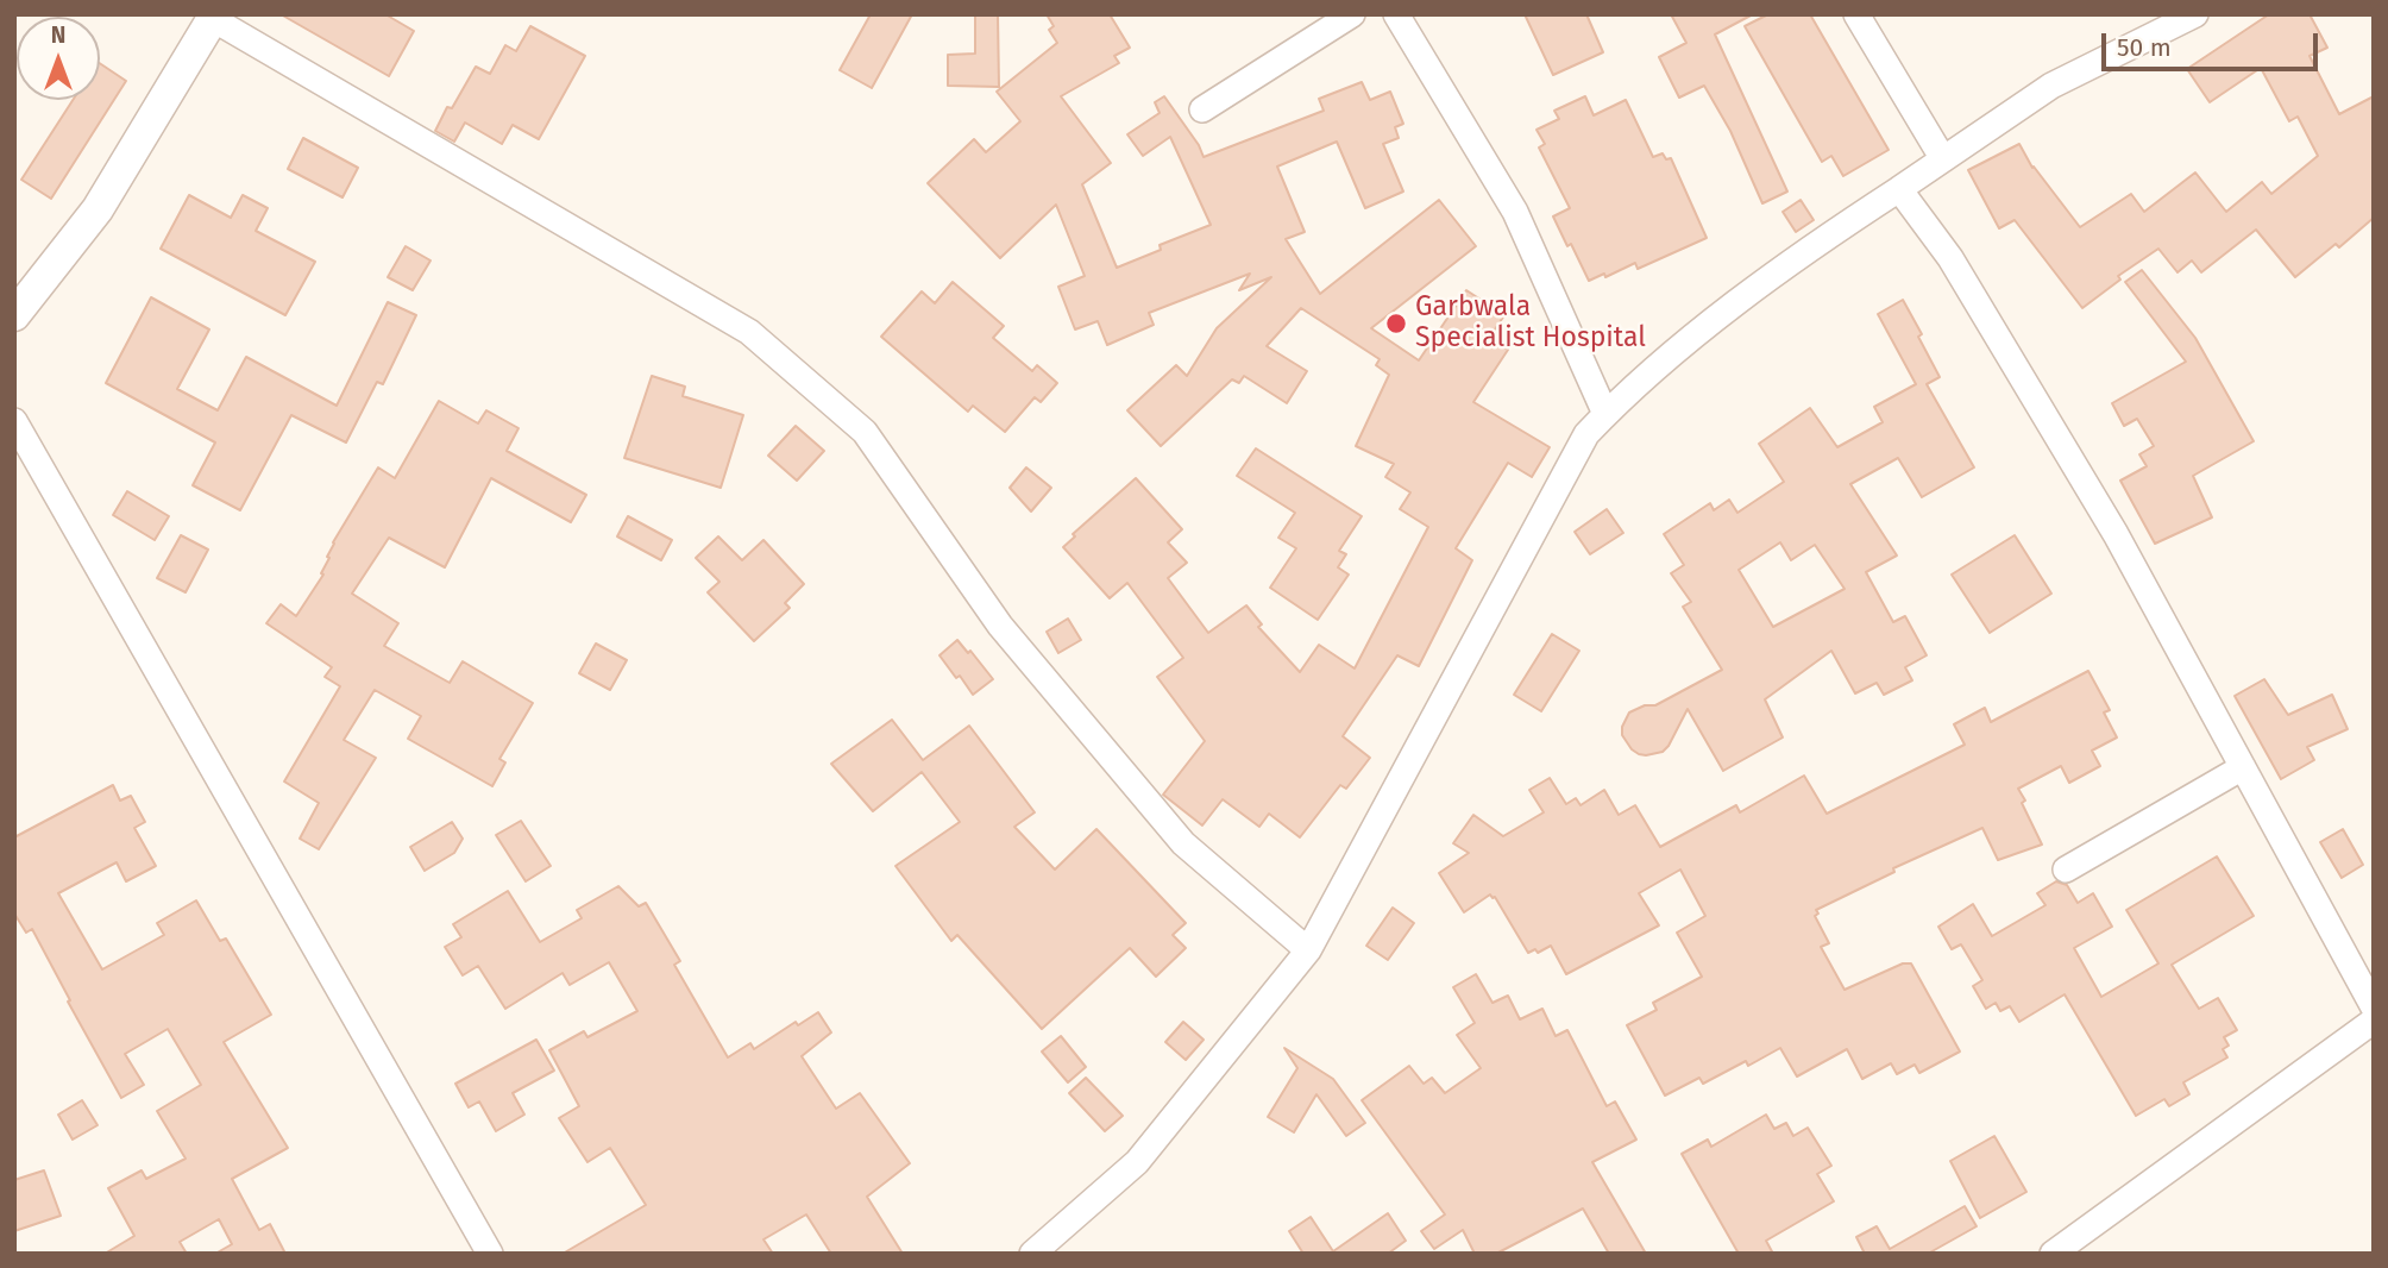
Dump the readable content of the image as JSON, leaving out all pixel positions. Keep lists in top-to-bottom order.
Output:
{
  "places": ["Garbwala Specialist Hospital"],
  "scale_bar": "50 m",
  "north": "top"
}
